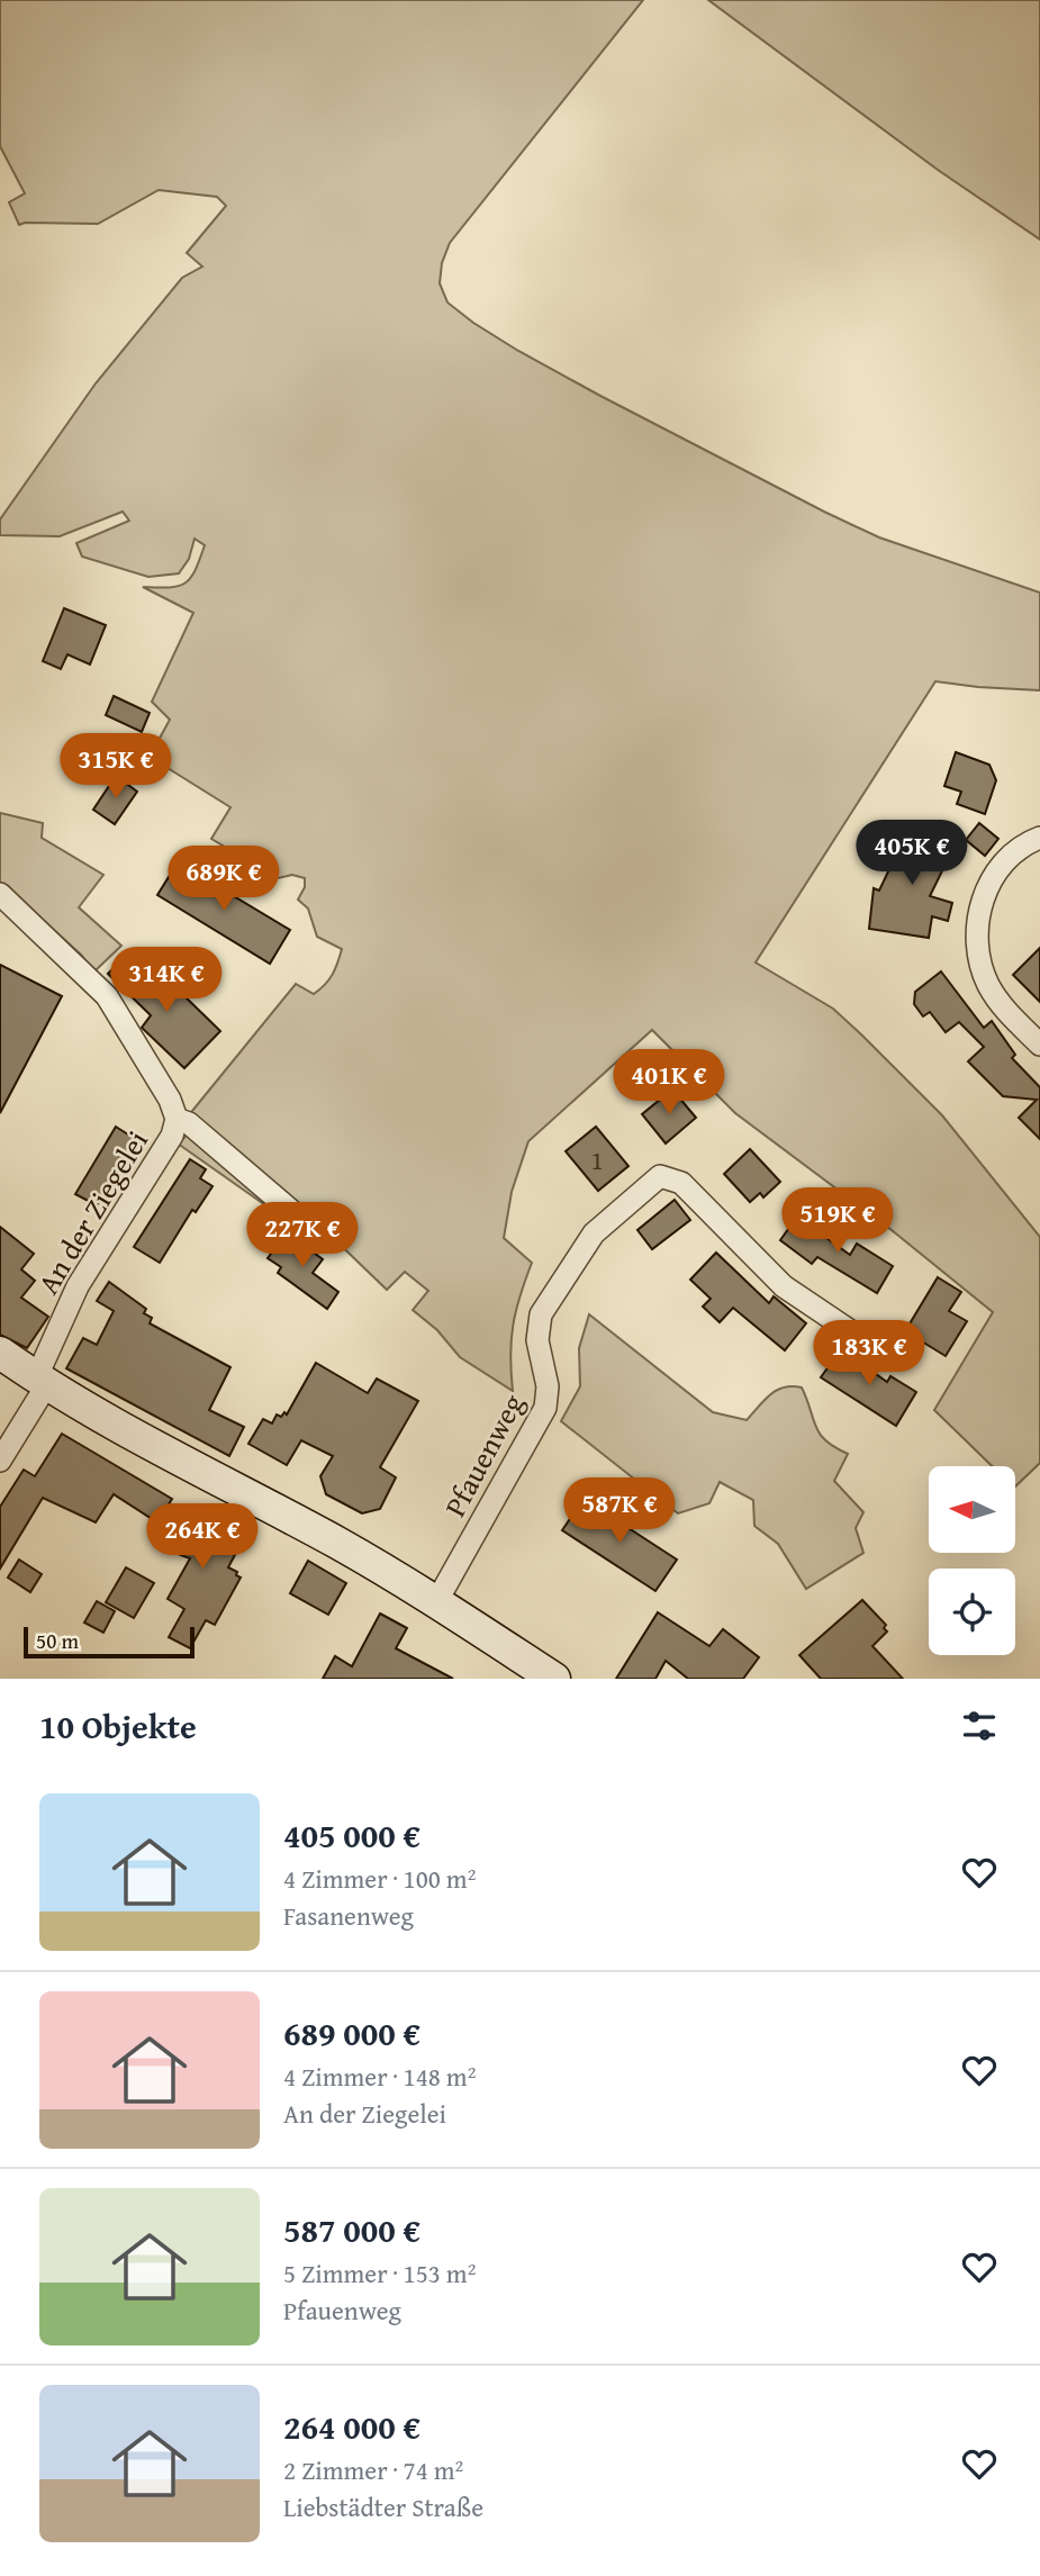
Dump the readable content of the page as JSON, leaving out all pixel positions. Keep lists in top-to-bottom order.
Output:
{
  "streets": {
    "street": ["An der Ziegelei", "Pfauenweg"]
  },
  "house_numbers": ["1"],
  "scale_bar": "50 m",
  "north": "left",
  "page": {
    "price": [
      "315K €",
      "405K €",
      "689K €",
      "314K €",
      "401K €",
      "519K €",
      "227K €",
      "183K €",
      "587K €",
      "264K €"
    ],
    "scale": "50 m",
    "heading": "10 Objekte",
    "list": [
      {
        "name": "405 000 €",
        "note": "4 Zimmer · 100 m² · Fasanenweg"
      },
      {
        "name": "689 000 €",
        "note": "4 Zimmer · 148 m² · An der Ziegelei"
      },
      {
        "name": "587 000 €",
        "note": "5 Zimmer · 153 m² · Pfauenweg"
      },
      {
        "name": "264 000 €",
        "note": "2 Zimmer · 74 m² · Liebstädter Straße"
      }
    ]
  }
}
